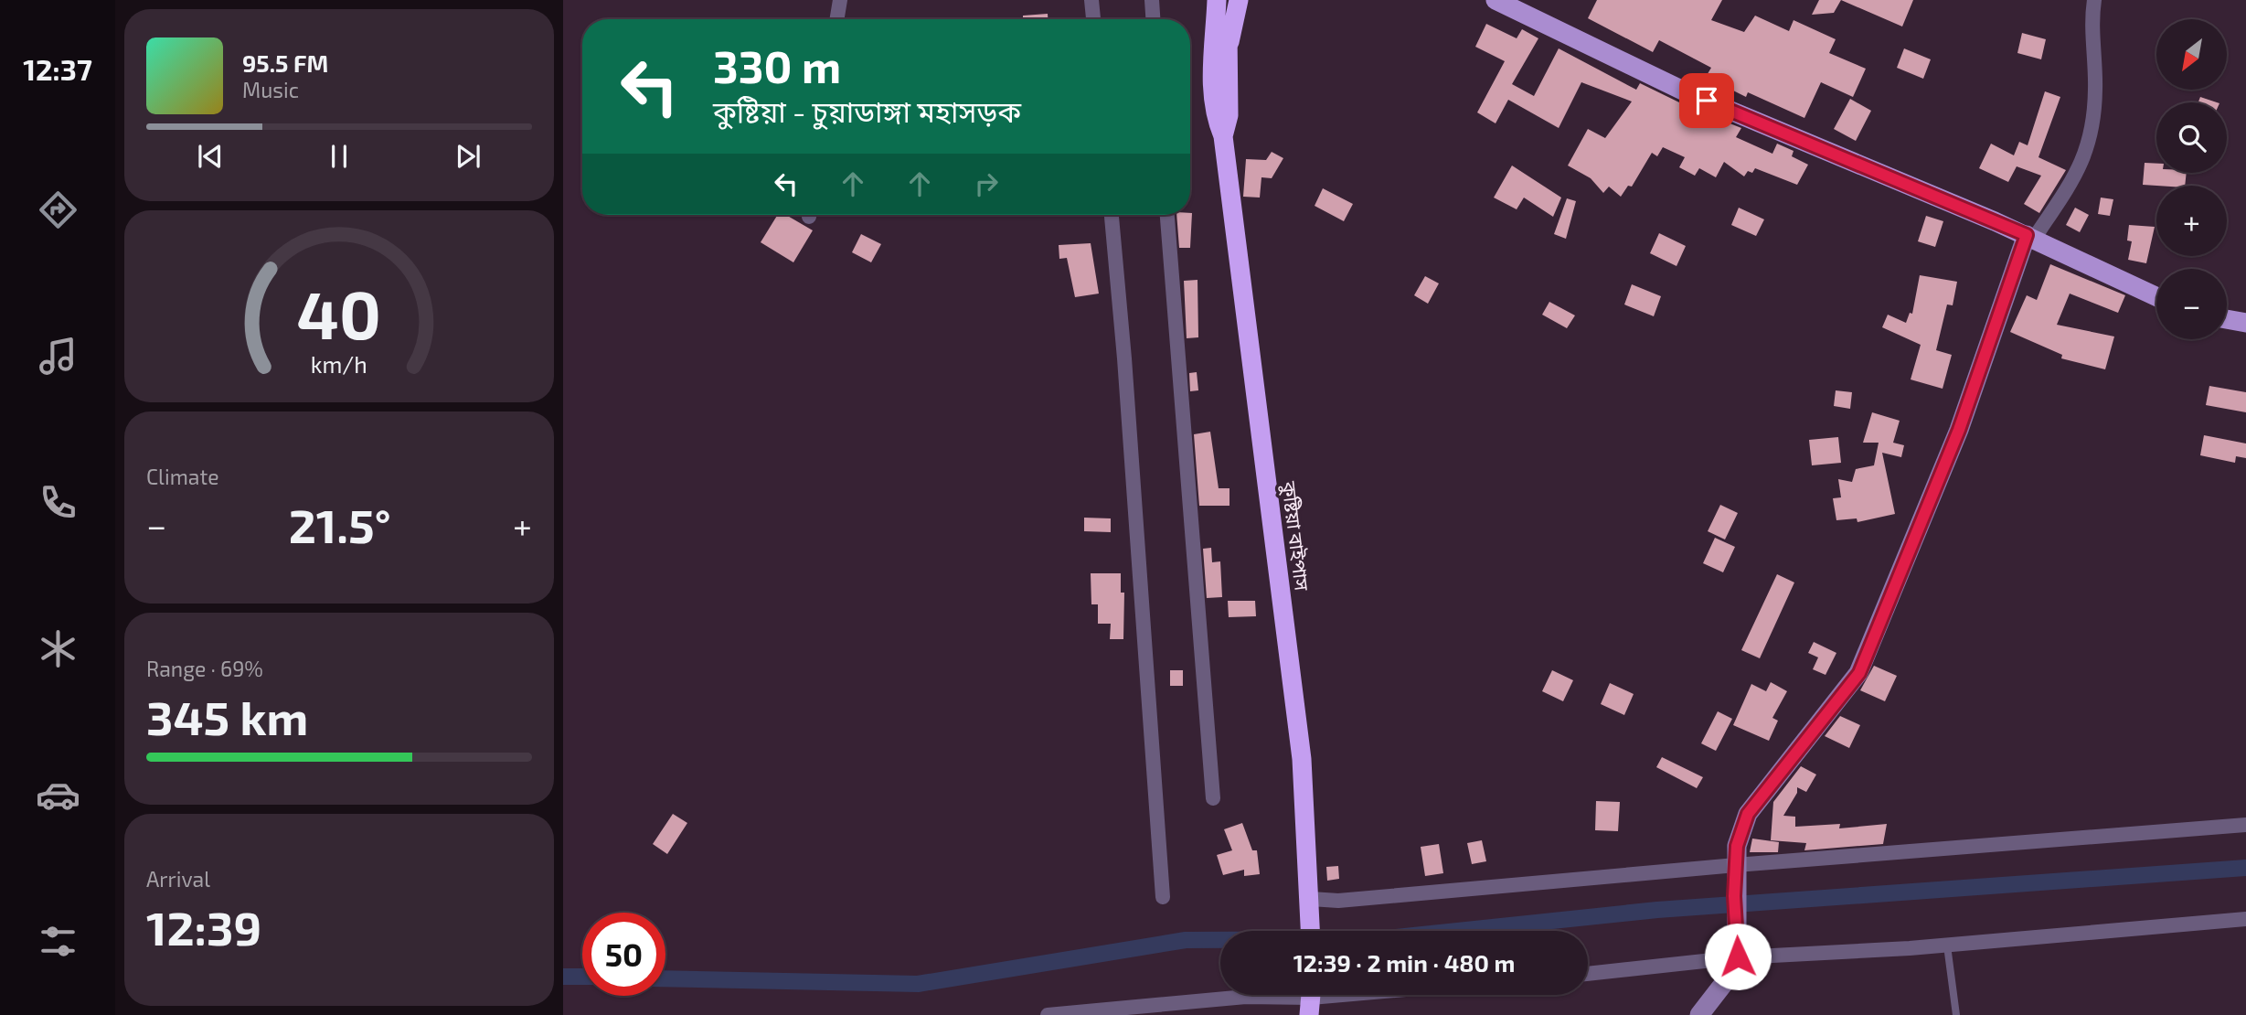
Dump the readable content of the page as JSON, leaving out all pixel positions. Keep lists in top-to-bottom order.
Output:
{
  "streets": {
    "highway": ["কুষ্টিয়া বাইপাস"]
  },
  "north": "bottom left",
  "page": {
    "tabs": "12:37",
    "map_buttons": ["+", "−"],
    "turn": ["330 m", "কুষ্টিয়া - চুয়াডাঙ্গা মহাসড়ক"],
    "song": ["95.5 FM", "Music"],
    "tile": [
      "Climate",
      ["Range · 69%", "345 km"],
      ["Arrival", "12:39"]
    ],
    "heat": ["−", "21.5°", "+"],
    "limit": "50",
    "trip": "12:39 · 2 min · 480 m",
    "gauge": ["40", "km/h"]
  }
}
